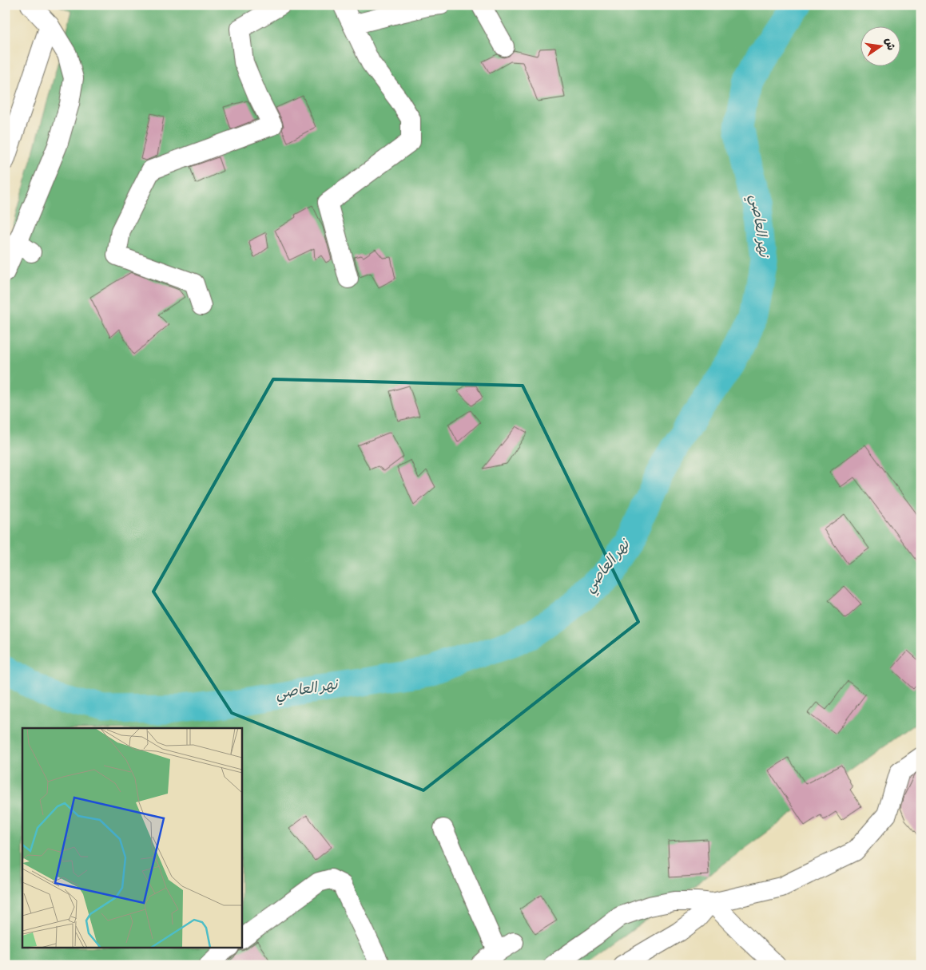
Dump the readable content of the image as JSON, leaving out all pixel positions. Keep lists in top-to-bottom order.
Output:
{
  "water": ["نهر العاصي"],
  "north": "right"
}
